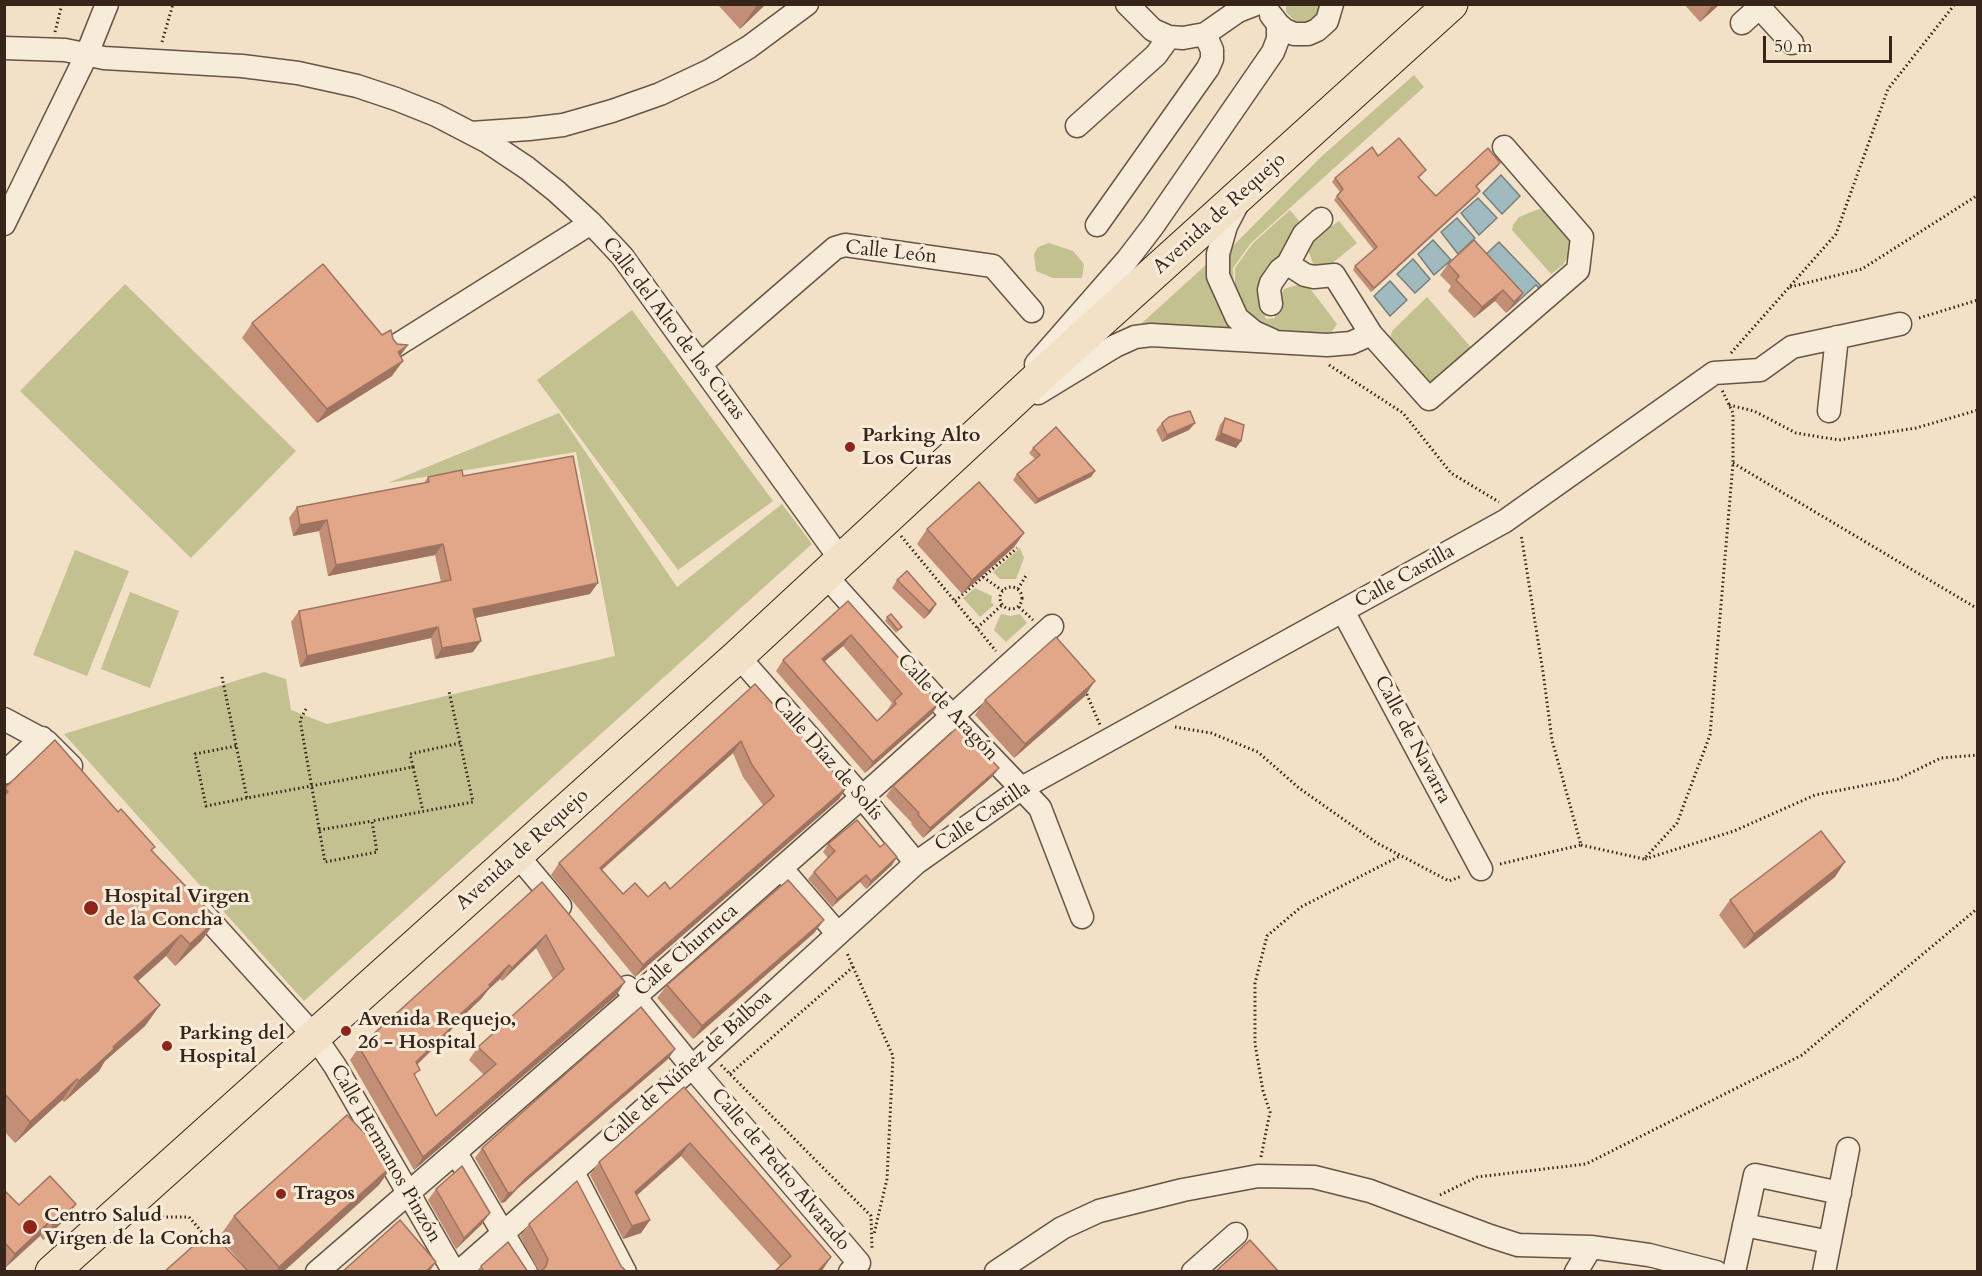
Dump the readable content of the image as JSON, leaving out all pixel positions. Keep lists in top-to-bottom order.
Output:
{
  "streets": {
    "highway": ["Avenida de Requejo"],
    "street": [
      "Calle León",
      "Calle del Alto de los Curas",
      "Calle Castilla",
      "Calle de Aragón",
      "Calle de Navarra",
      "Calle Díaz de Solís",
      "Calle Churruca",
      "Calle de Núñez de Balboa",
      "Calle Hermanos Pinzón",
      "Calle de Pedro Alvarado"
    ]
  },
  "crossings": [
    ["Avenida de Requejo", "Calle del Alto de los Curas"],
    ["Avenida de Requejo", "Calle de Aragón"],
    ["Avenida de Requejo", "Calle Díaz de Solís"],
    ["Avenida de Requejo", "Calle Hermanos Pinzón"],
    ["Calle León", "Calle del Alto de los Curas"],
    ["Calle del Alto de los Curas", "Calle de Aragón"],
    ["Calle Castilla", "Calle de Aragón"],
    ["Calle Castilla", "Calle de Navarra"],
    ["Calle Castilla", "Calle Díaz de Solís"],
    ["Calle Castilla", "Calle de Núñez de Balboa"],
    ["Calle de Aragón", "Calle Churruca"],
    ["Calle Díaz de Solís", "Calle Churruca"],
    ["Calle Díaz de Solís", "Calle de Núñez de Balboa"],
    ["Calle Churruca", "Calle Hermanos Pinzón"],
    ["Calle Churruca", "Calle de Pedro Alvarado"],
    ["Calle de Núñez de Balboa", "Calle de Pedro Alvarado"]
  ],
  "places": [
    "Parking Alto Los Curas",
    "Hospital Virgen de la Concha",
    "Avenida Requejo, 26 - Hospital",
    "Parking del Hospital",
    "Tragos",
    "Centro Salud Virgen de la Concha"
  ],
  "scale_bar": "50 m"
}
